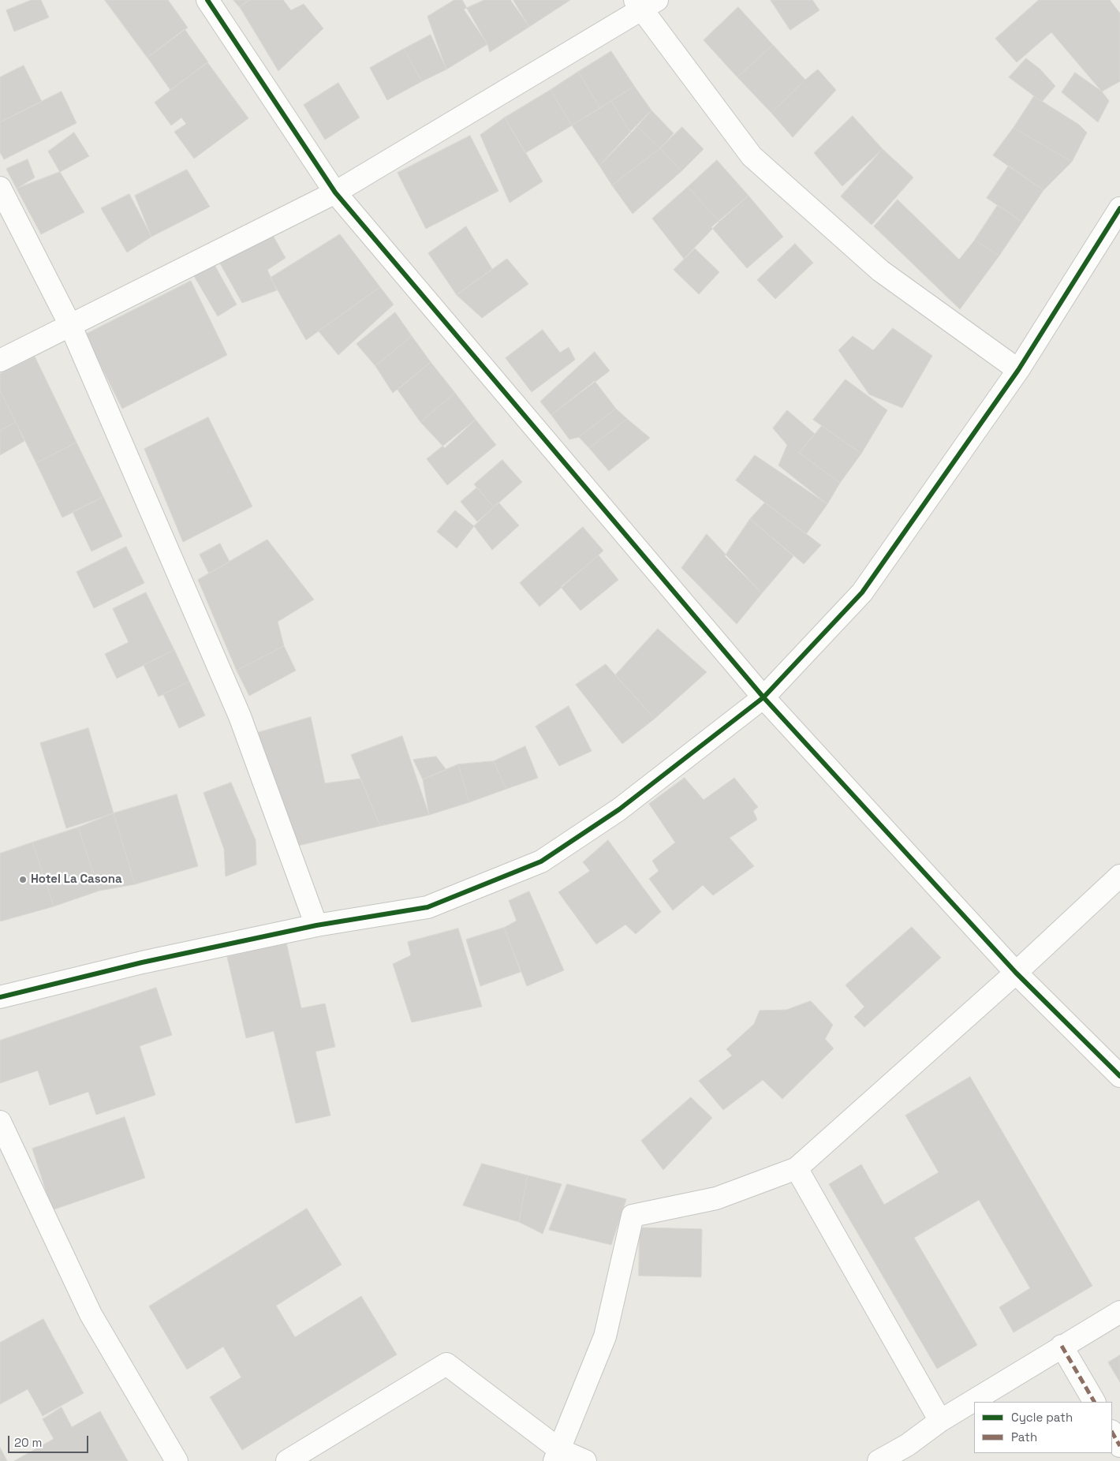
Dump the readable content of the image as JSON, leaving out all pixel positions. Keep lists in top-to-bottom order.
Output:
{
  "places": ["Hotel La Casona"],
  "legend": ["Cycle path", "Path"],
  "scale_bar": "20 m"
}
